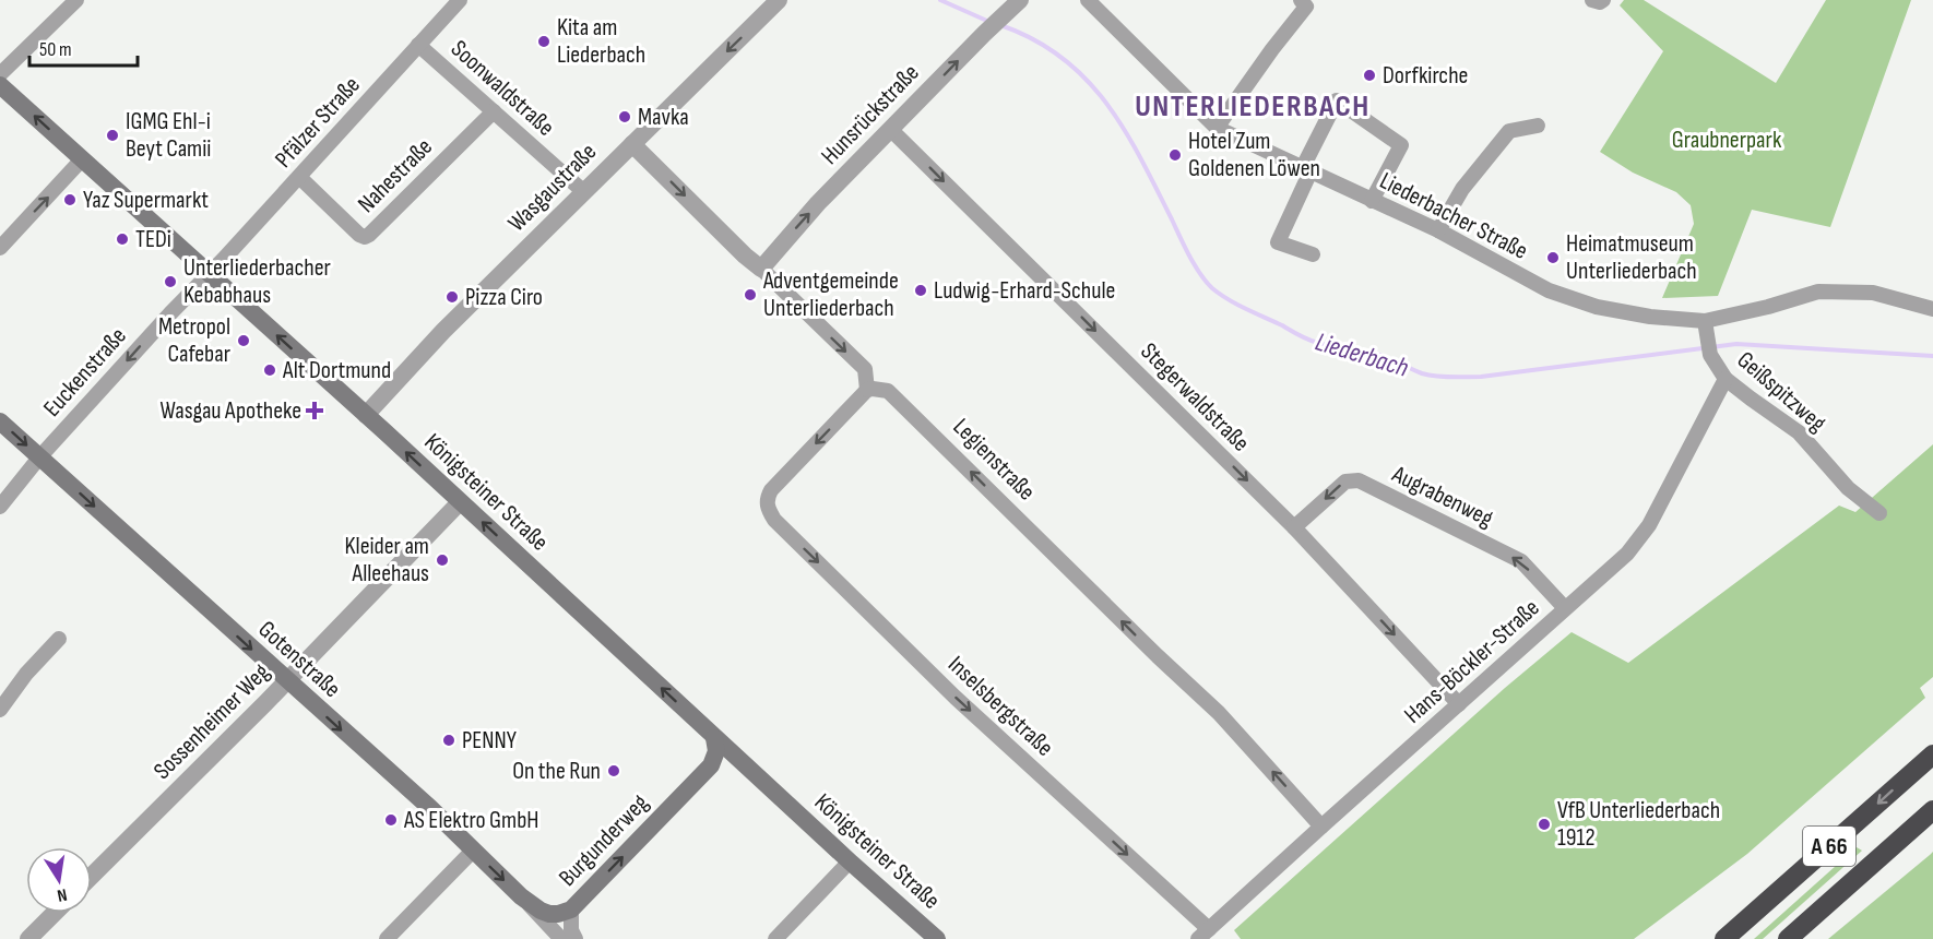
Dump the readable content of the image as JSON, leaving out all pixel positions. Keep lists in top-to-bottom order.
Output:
{
  "streets": {
    "highway": ["A 66"],
    "main road": ["Königsteiner Straße", "Gotenstraße", "Burgunderweg"],
    "street": [
      "Soonwaldstraße",
      "Hunsrückstraße",
      "Pfälzer Straße",
      "Nahestraße",
      "Wasgaustraße",
      "Liederbacher Straße",
      "Euckenstraße",
      "Geißspitzweg",
      "Stegerwaldstraße",
      "Legienstraße",
      "Augrabenweg",
      "Hans-Böckler-Straße",
      "Inselsbergstraße",
      "Sossenheimer Weg"
    ]
  },
  "crossings": [
    ["Soonwaldstraße", "Pfälzer Straße"],
    ["Soonwaldstraße", "Nahestraße"],
    ["Soonwaldstraße", "Wasgaustraße"],
    ["Hunsrückstraße", "Stegerwaldstraße"],
    ["Pfälzer Straße", "Nahestraße"],
    ["Pfälzer Straße", "Euckenstraße"],
    ["Pfälzer Straße", "Königsteiner Straße"],
    ["Wasgaustraße", "Königsteiner Straße"],
    ["Liederbacher Straße", "Geißspitzweg"],
    ["Euckenstraße", "Königsteiner Straße"],
    ["Euckenstraße", "Gotenstraße"],
    ["Geißspitzweg", "Hans-Böckler-Straße"],
    ["Stegerwaldstraße", "Augrabenweg"],
    ["Stegerwaldstraße", "Hans-Böckler-Straße"],
    ["Legienstraße", "Hans-Böckler-Straße"],
    ["Legienstraße", "Inselsbergstraße"],
    ["Königsteiner Straße", "Sossenheimer Weg"],
    ["Augrabenweg", "Hans-Böckler-Straße"],
    ["Gotenstraße", "Sossenheimer Weg"],
    ["Gotenstraße", "Burgunderweg"],
    ["Hans-Böckler-Straße", "Inselsbergstraße"]
  ],
  "one_way": [
    "Hunsrückstraße",
    "Wasgaustraße",
    "Euckenstraße",
    "Stegerwaldstraße",
    "Legienstraße",
    "Königsteiner Straße",
    "Augrabenweg",
    "Gotenstraße",
    "Inselsbergstraße",
    "Burgunderweg"
  ],
  "districts": ["UNTERLIEDERBACH"],
  "water": ["Liederbach"],
  "parks": ["Graubnerpark"],
  "places": {
    "other": [
      "Kita am Liederbach",
      "Dorfkirche",
      "Mavka",
      "IGMG Ehl-i Beyt Camii",
      "Hotel Zum Goldenen Löwen",
      "Yaz Supermarkt",
      "TEDi",
      "Heimatmuseum Unterliederbach",
      "Unterliederbacher Kebabhaus",
      "Ludwig-Erhard-Schule",
      "Adventgemeinde Unterliederbach",
      "Pizza Ciro",
      "Metropol Cafebar",
      "Alt Dortmund",
      "Kleider am Alleehaus",
      "PENNY",
      "On the Run",
      "AS Elektro GmbH",
      "VfB Unterliederbach 1912"
    ],
    "health": ["Wasgau Apotheke"]
  },
  "scale_bar": "50 m",
  "north": "bottom"
}
